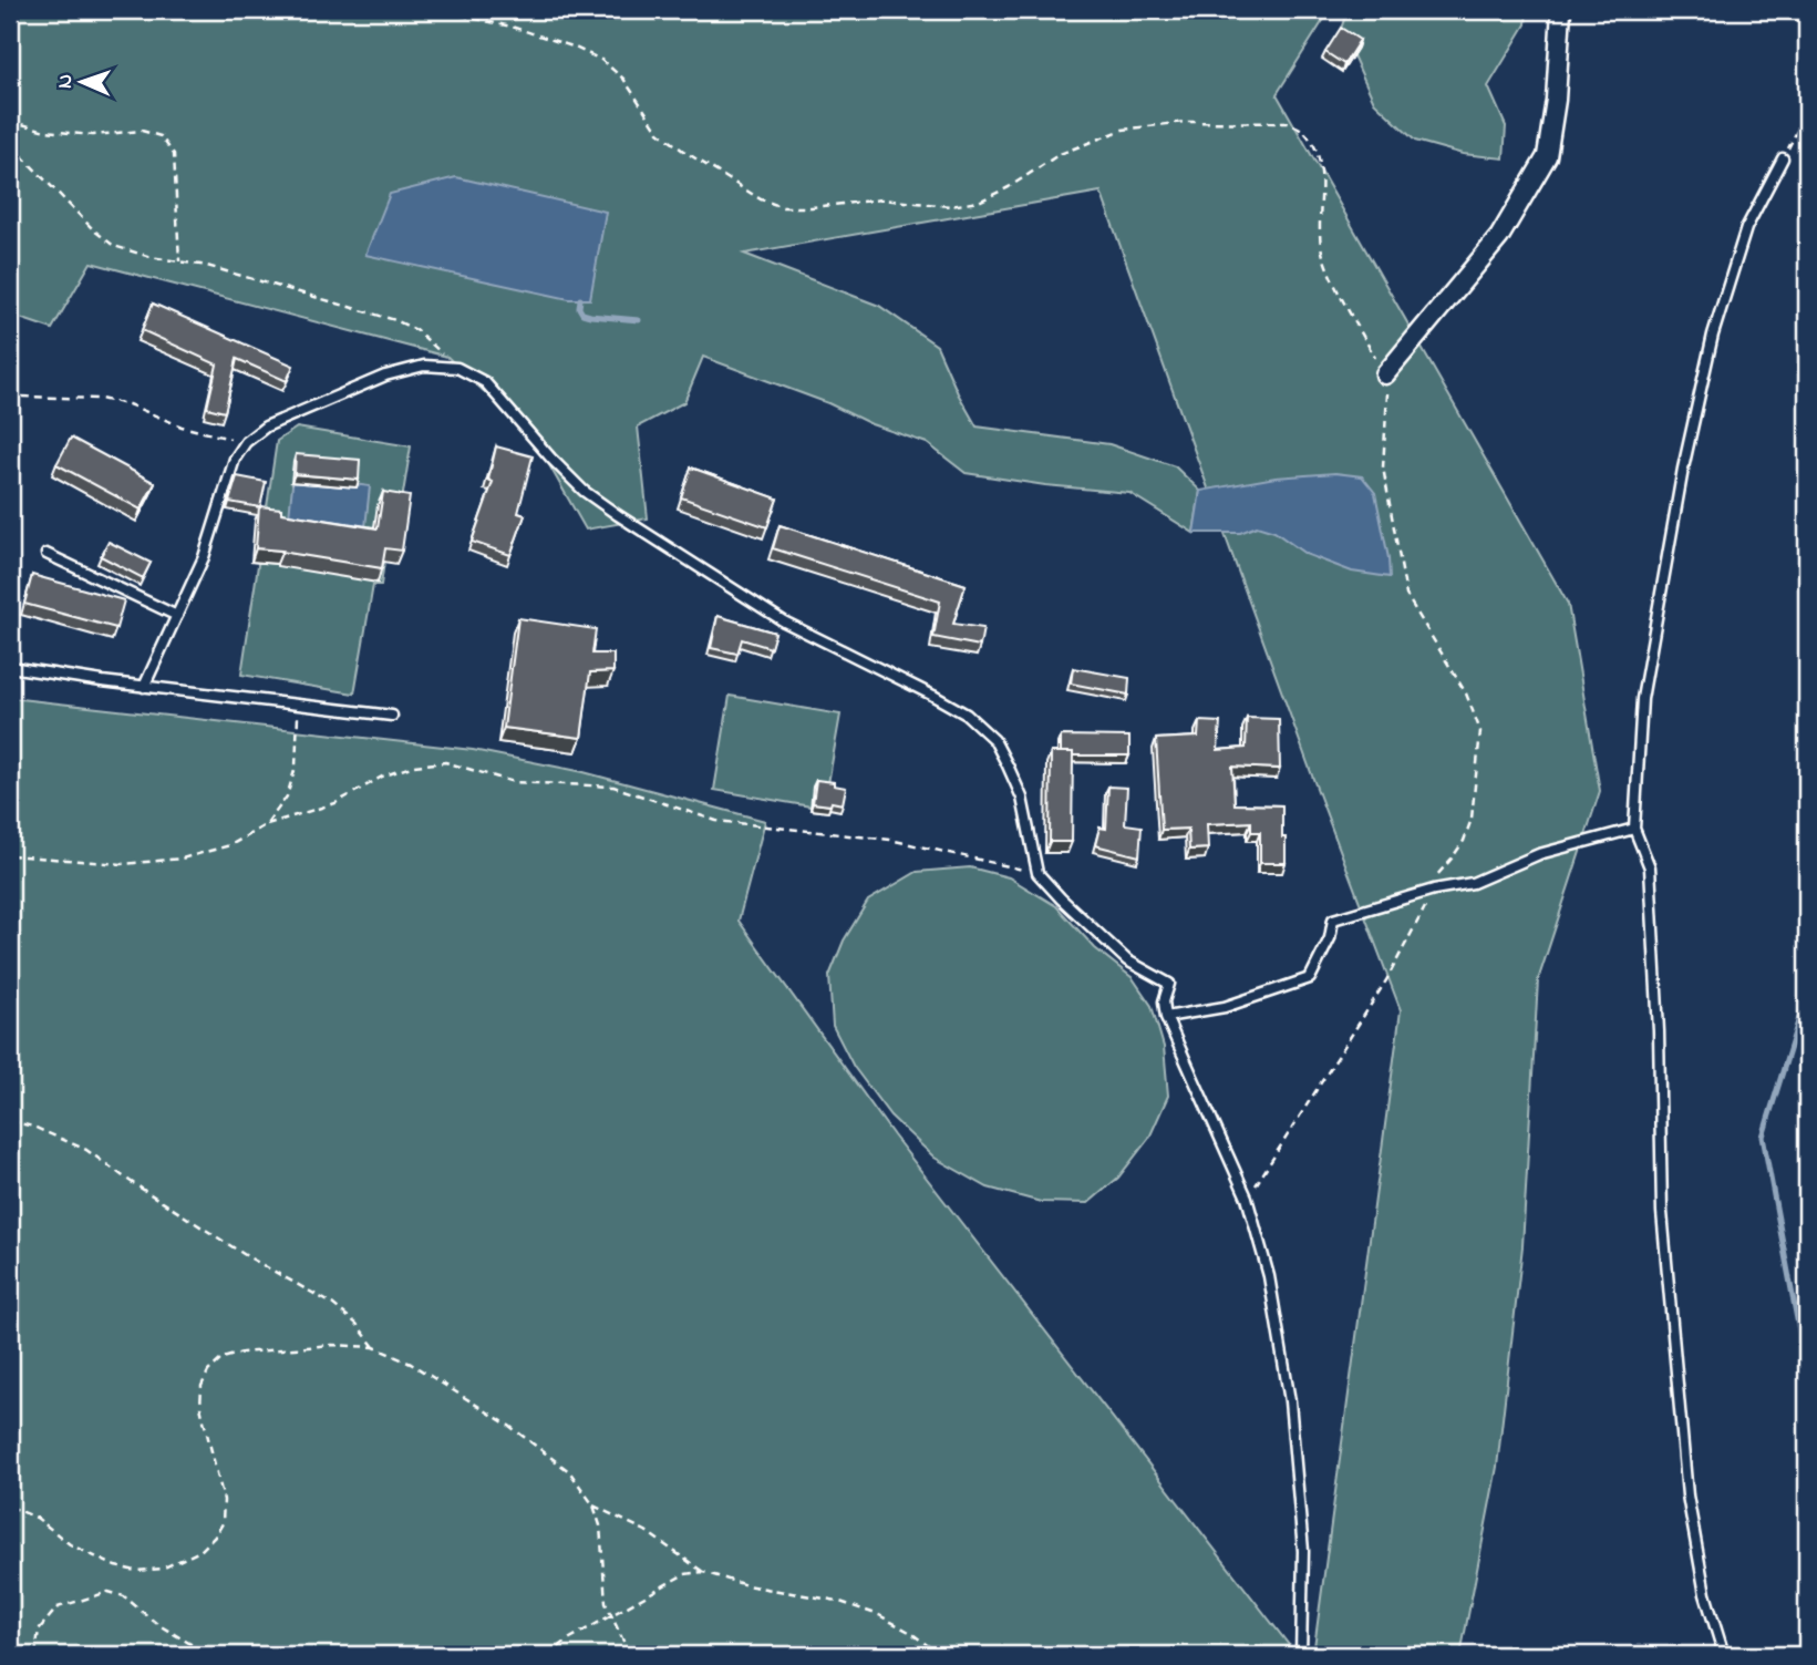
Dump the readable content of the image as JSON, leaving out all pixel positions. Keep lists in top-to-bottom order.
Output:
{
  "north": "left"
}
